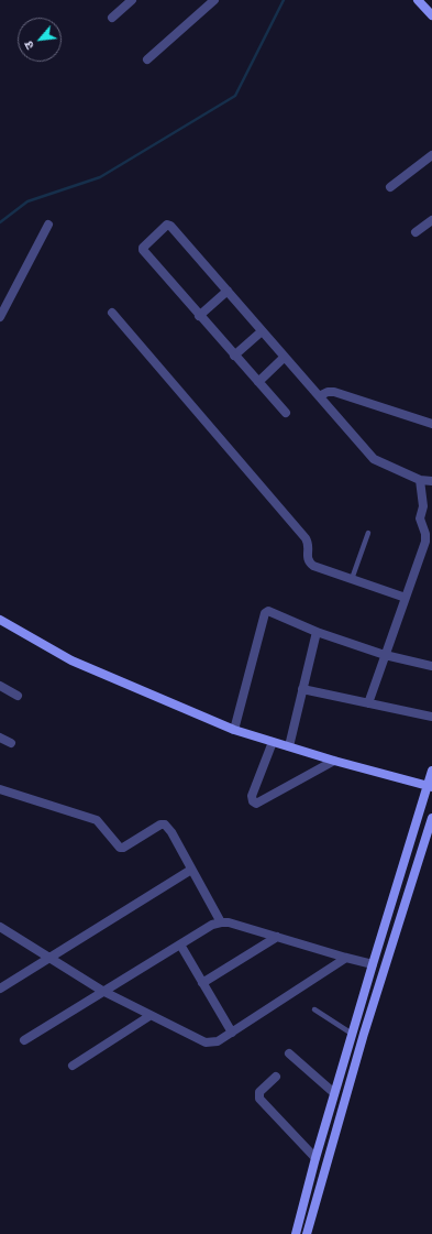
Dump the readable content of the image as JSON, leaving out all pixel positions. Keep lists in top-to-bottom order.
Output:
{
  "north": "bottom left"
}
